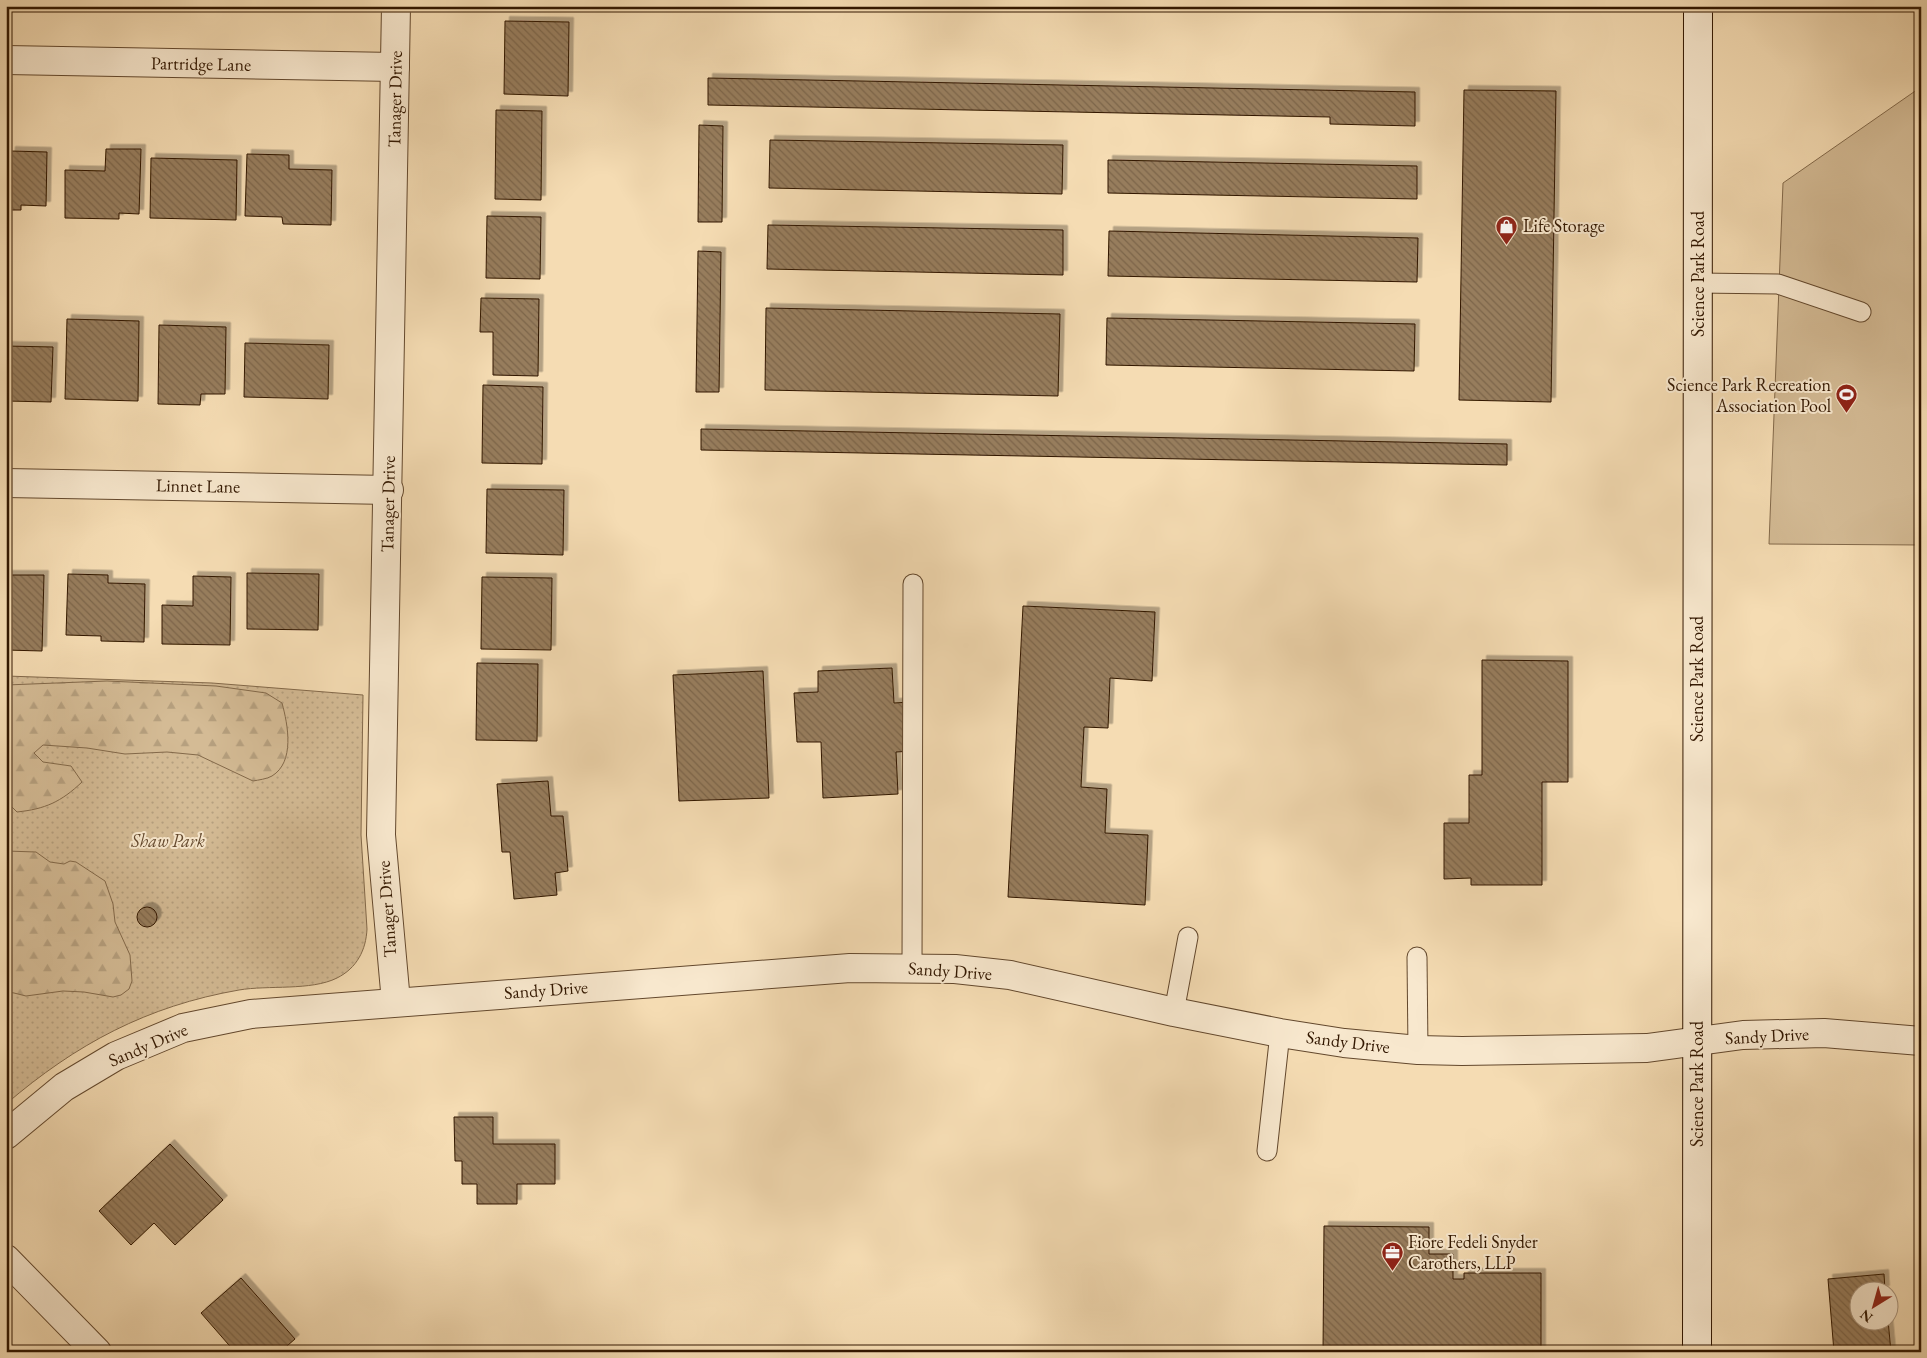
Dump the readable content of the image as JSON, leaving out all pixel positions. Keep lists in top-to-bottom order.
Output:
{
  "streets": {
    "street": [
      "Partridge Lane",
      "Tanager Drive",
      "Science Park Road",
      "Linnet Lane",
      "Sandy Drive"
    ]
  },
  "crossings": [
    ["Partridge Lane", "Tanager Drive"],
    ["Tanager Drive", "Linnet Lane"],
    ["Tanager Drive", "Sandy Drive"],
    ["Science Park Road", "Sandy Drive"]
  ],
  "parks": ["Shaw Park"],
  "places": {
    "shop": ["Life Storage"],
    "sports": ["Science Park Recreation Association Pool"],
    "office": ["Fiore Fedeli Snyder Carothers, LLP"]
  },
  "north": "bottom left"
}
